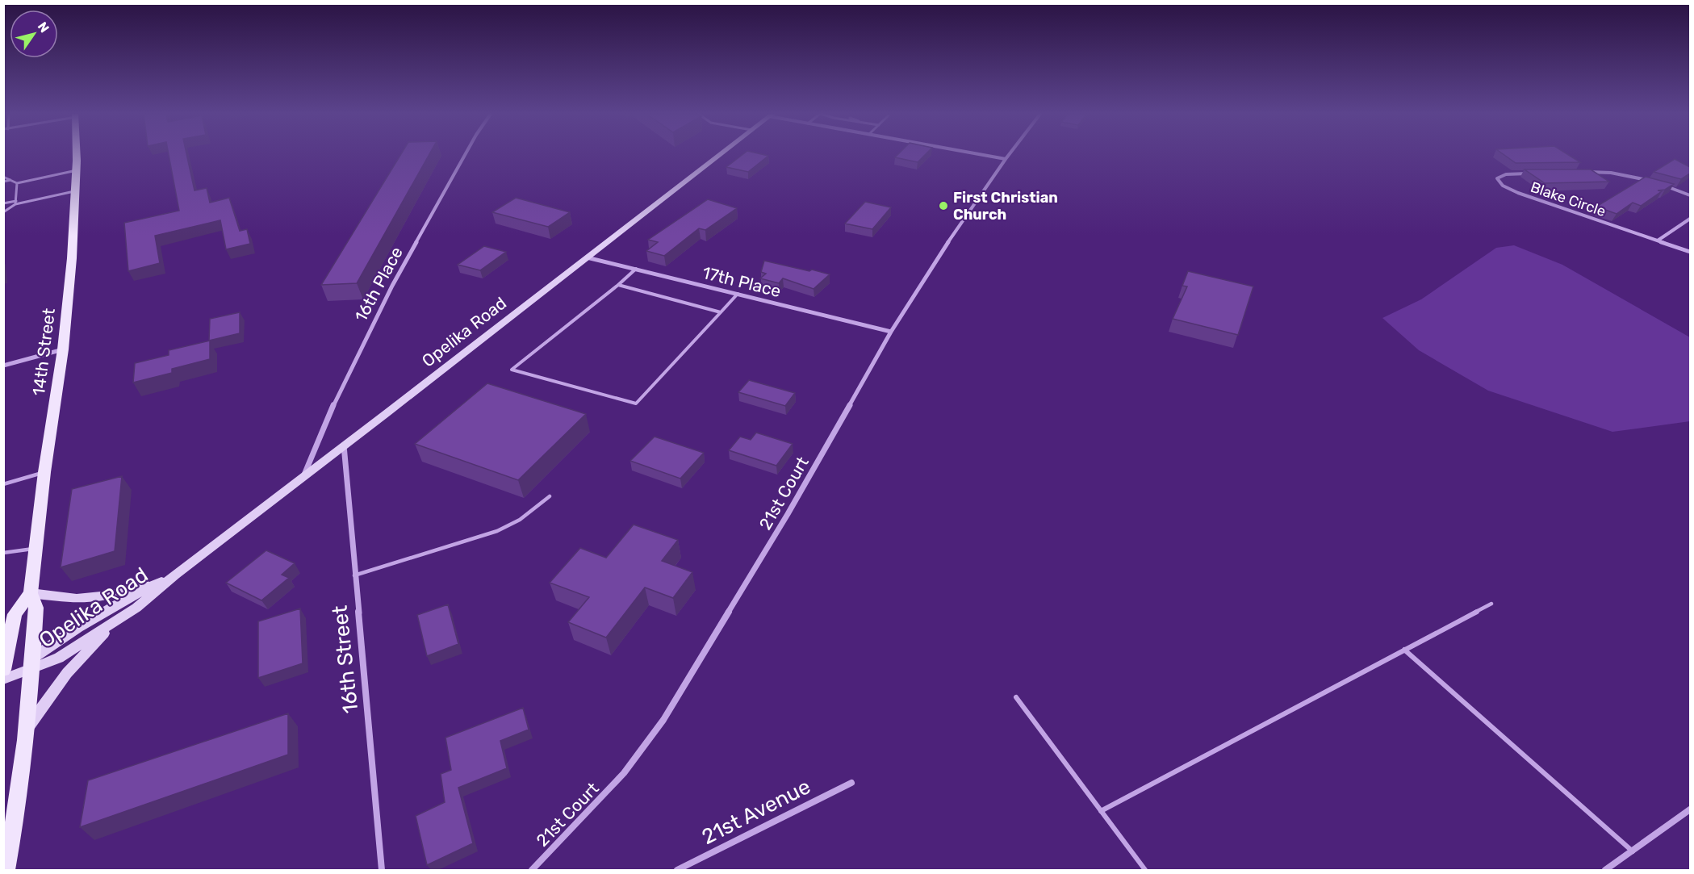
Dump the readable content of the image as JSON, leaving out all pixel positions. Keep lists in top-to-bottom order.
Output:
{
  "streets": {
    "main road": ["Opelika Road", "14th Street"],
    "street": [
      "Blake Circle",
      "17th Place",
      "16th Place",
      "21st Court",
      "16th Street",
      "21st Avenue"
    ]
  },
  "crossings": [
    ["17th Place", "Opelika Road"],
    ["17th Place", "21st Court"],
    ["16th Place", "Opelika Road"],
    ["Opelika Road", "16th Street"]
  ],
  "places": ["First Christian Church"],
  "north": "top right"
}
